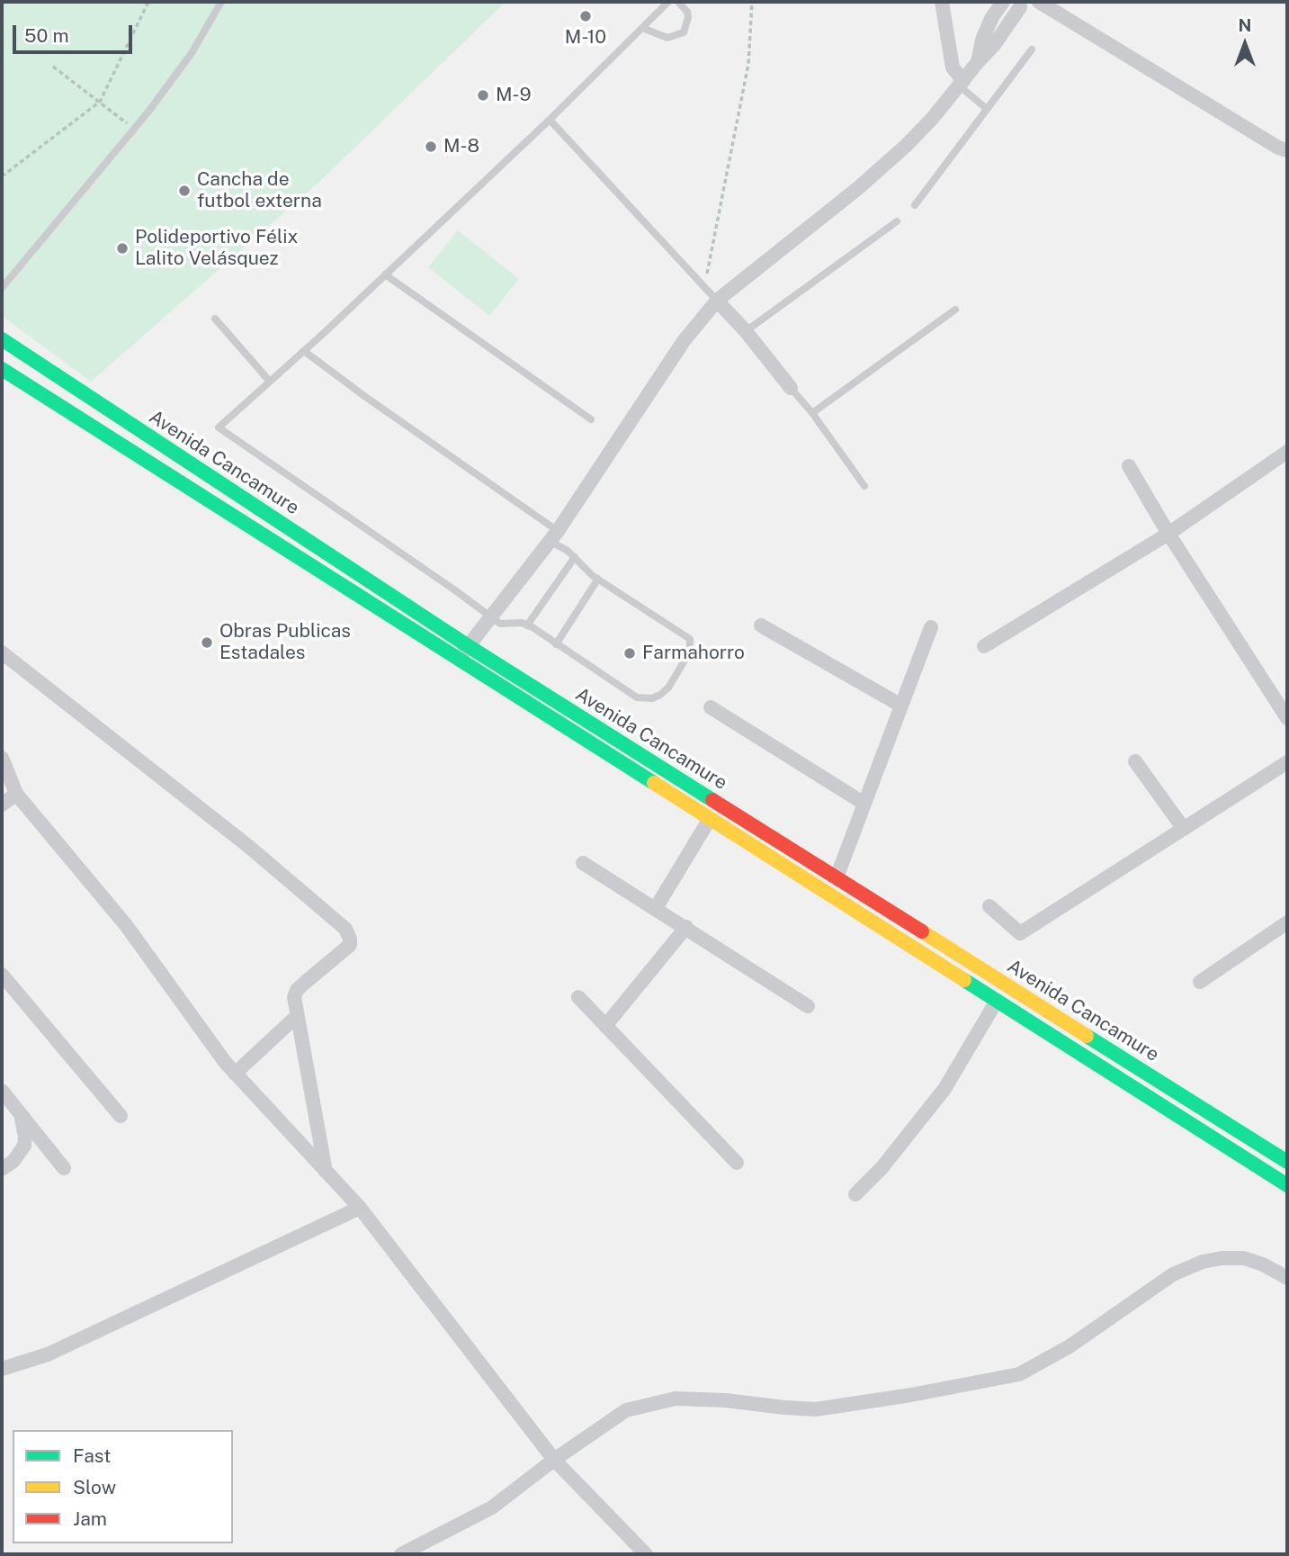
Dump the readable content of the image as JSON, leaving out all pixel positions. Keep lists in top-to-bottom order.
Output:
{
  "streets": {
    "main road": ["Avenida Cancamure"]
  },
  "places": [
    "M-10",
    "M-9",
    "M-8",
    "Cancha de futbol externa",
    "Polideportivo Félix Lalito Velásquez",
    "Obras Publicas Estadales",
    "Farmahorro"
  ],
  "legend": ["Fast", "Slow", "Jam"],
  "scale_bar": "50 m",
  "north": "top"
}
